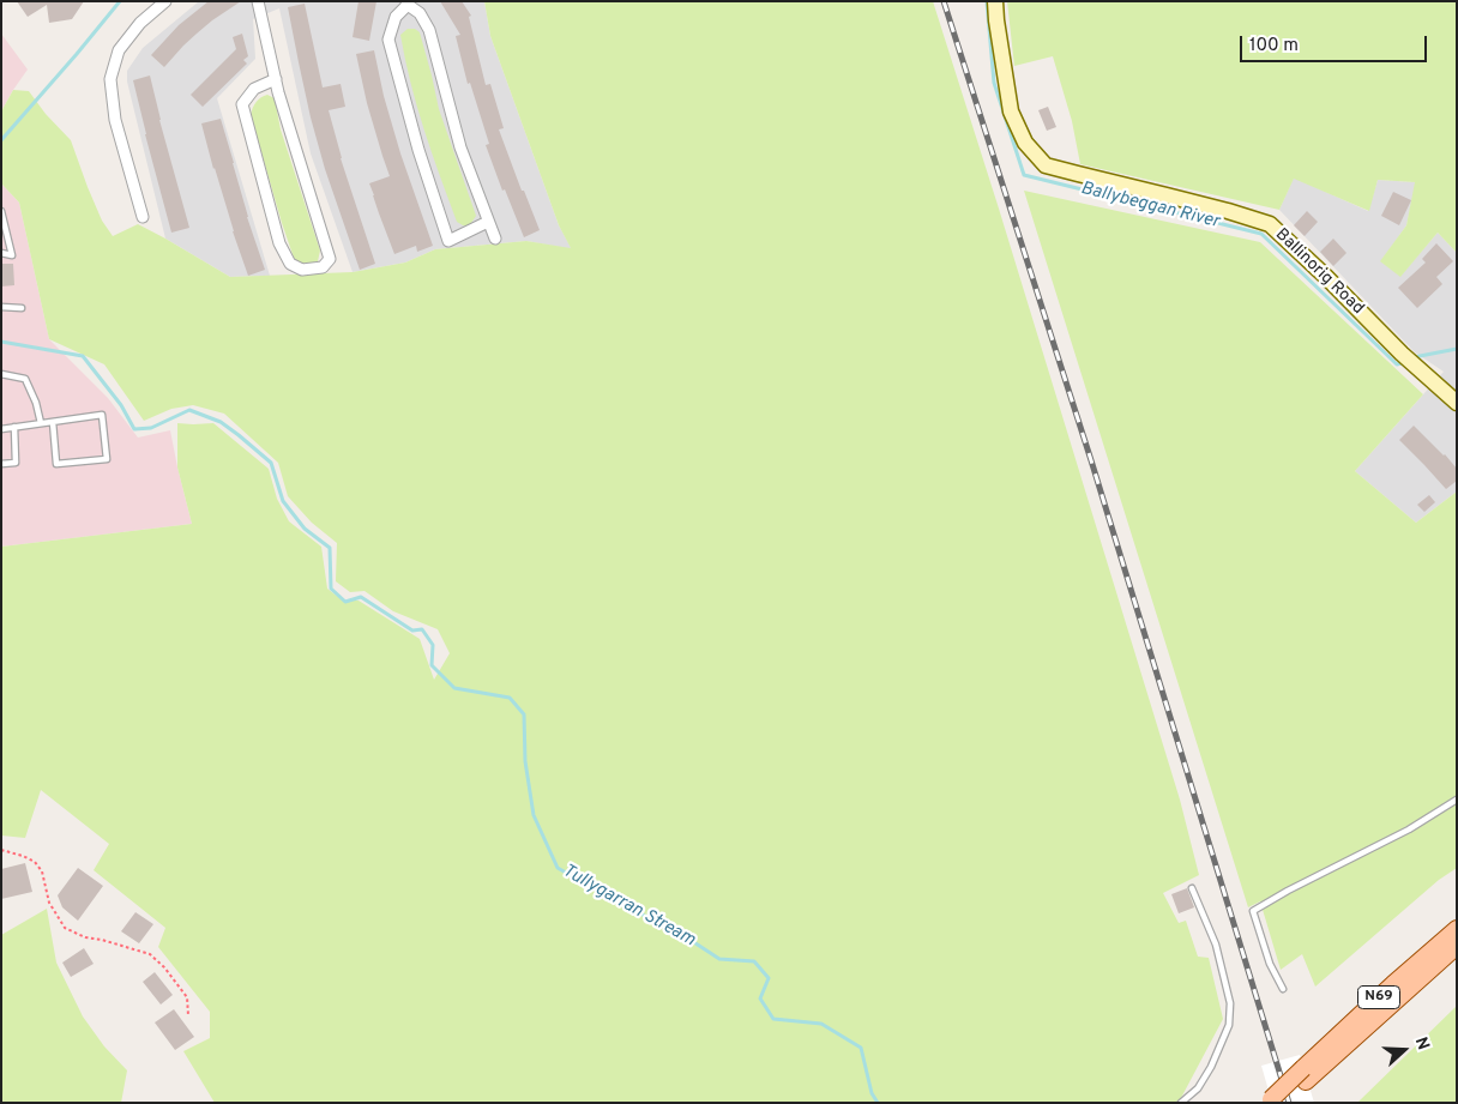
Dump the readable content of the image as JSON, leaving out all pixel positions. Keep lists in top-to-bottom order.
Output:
{
  "streets": {
    "main road": ["N69"],
    "street": ["Ballinorig Road"]
  },
  "water": ["Ballybeggan River", "Tullygarran Stream"],
  "scale_bar": "100 m",
  "north": "right"
}
